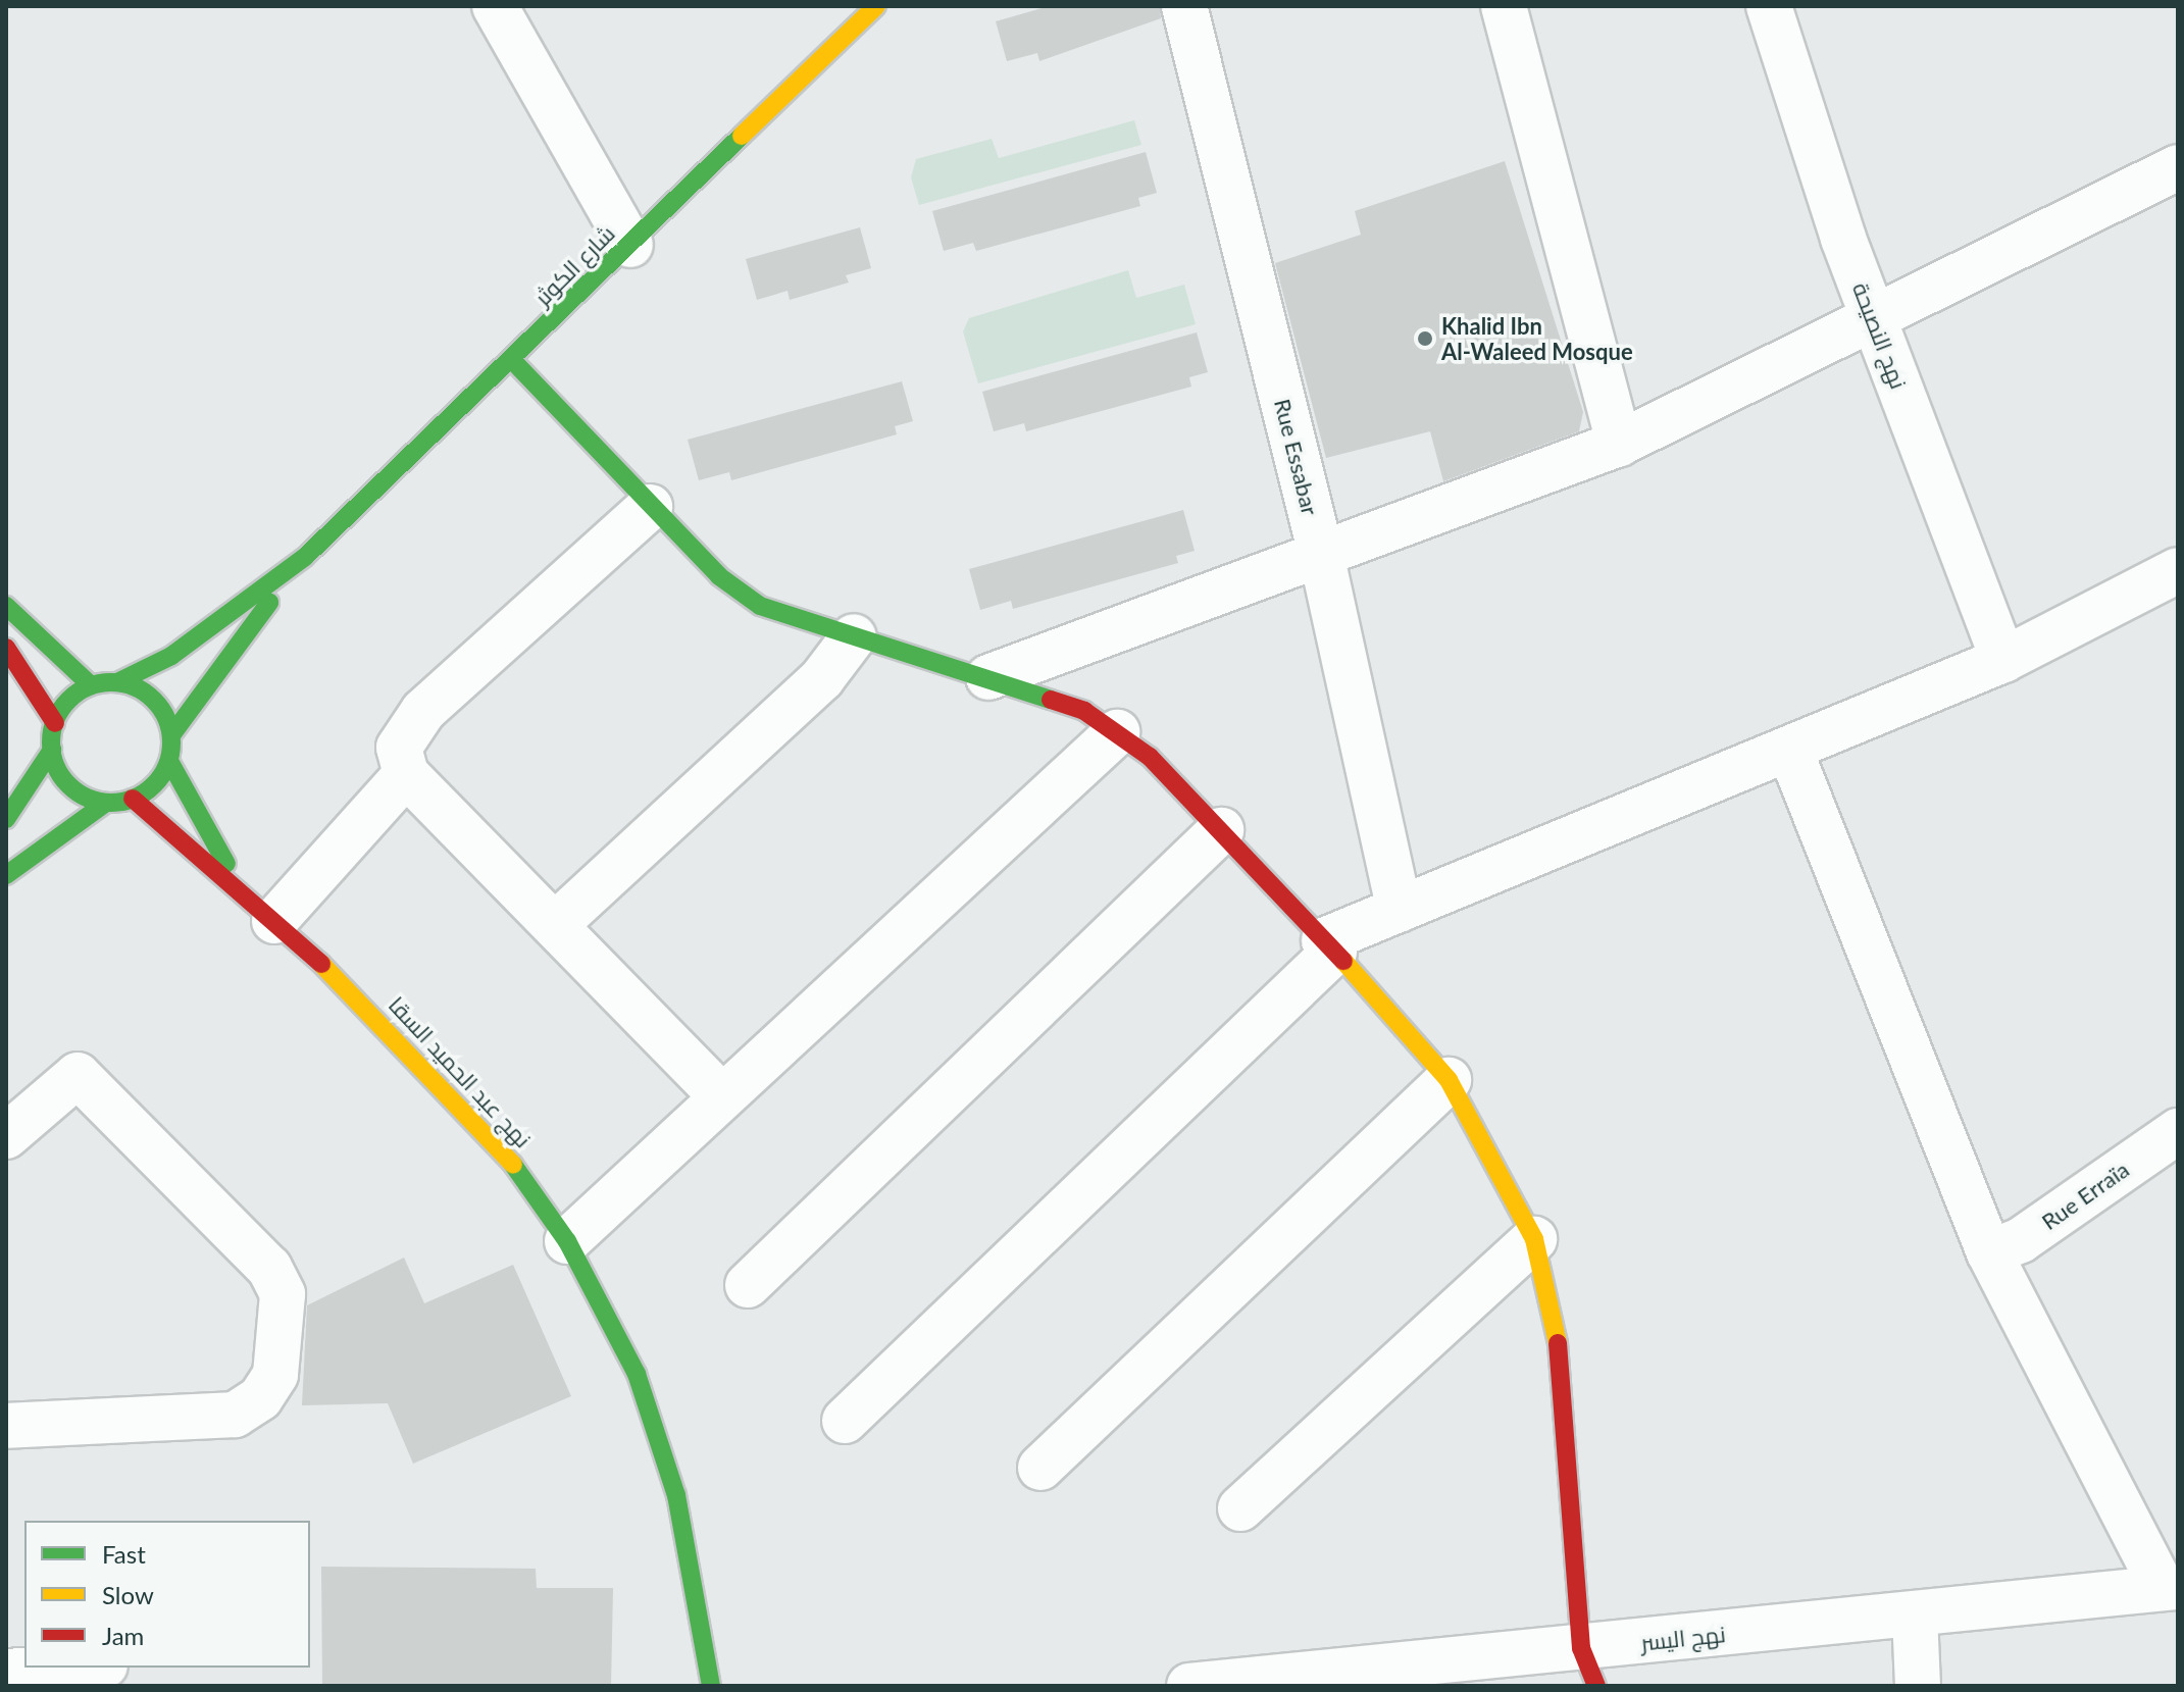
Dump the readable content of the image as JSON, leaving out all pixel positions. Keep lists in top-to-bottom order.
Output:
{
  "streets": {
    "street": [
      "شارع الكوثر",
      "نهج النصيحة",
      "Rue Essabar",
      "نهج عبد الحميد السقا",
      "Rue Erraïa",
      "نهج اليسر"
    ]
  },
  "crossings": [
    ["شارع الكوثر", "نهج عبد الحميد السقا"]
  ],
  "places": ["Khalid Ibn Al-Waleed Mosque"],
  "legend": ["Fast", "Slow", "Jam"]
}
